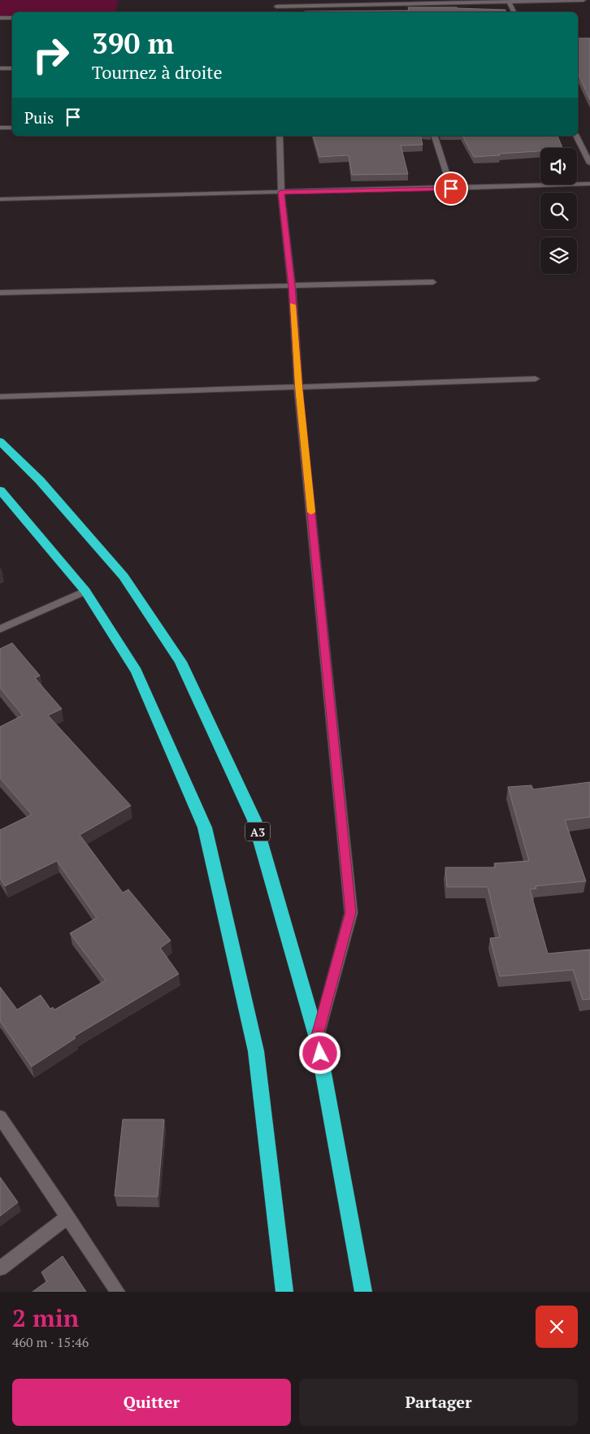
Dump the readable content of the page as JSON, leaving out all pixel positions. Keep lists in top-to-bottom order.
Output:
{
  "streets": {
    "highway": ["A3"]
  },
  "page": {
    "turn": ["390 m", "Tournez à droite"],
    "then": "Puis",
    "heading": ["2 min", "460 m · 15:46"],
    "buttons": ["Quitter", "Partager"]
  }
}
